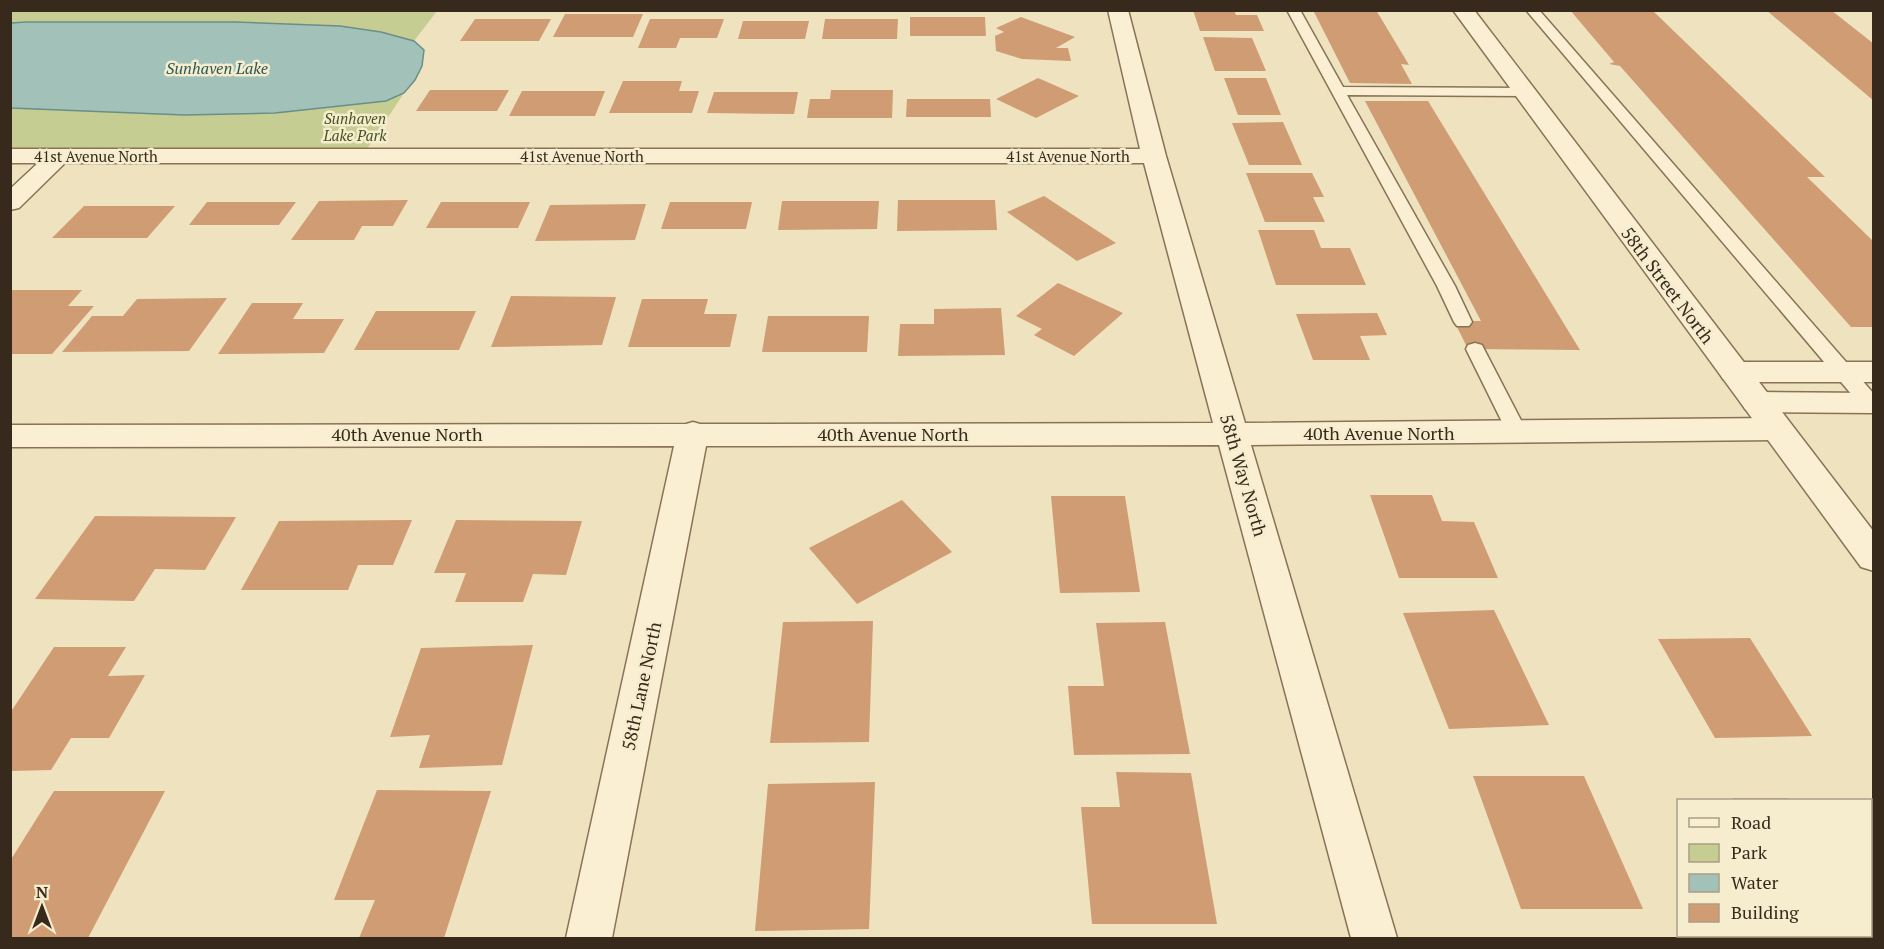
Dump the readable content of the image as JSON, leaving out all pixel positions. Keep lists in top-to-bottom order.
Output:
{
  "streets": {
    "street": [
      "41st Avenue North",
      "58th Street North",
      "40th Avenue North",
      "58th Way North",
      "58th Lane North"
    ]
  },
  "crossings": [
    ["41st Avenue North", "58th Way North"],
    ["58th Street North", "40th Avenue North"],
    ["40th Avenue North", "58th Way North"],
    ["40th Avenue North", "58th Lane North"]
  ],
  "water": ["Sunhaven Lake"],
  "parks": ["Sunhaven Lake Park"],
  "legend": [
    "Road",
    "Park",
    "Water",
    "Building"
  ],
  "north": "top"
}
